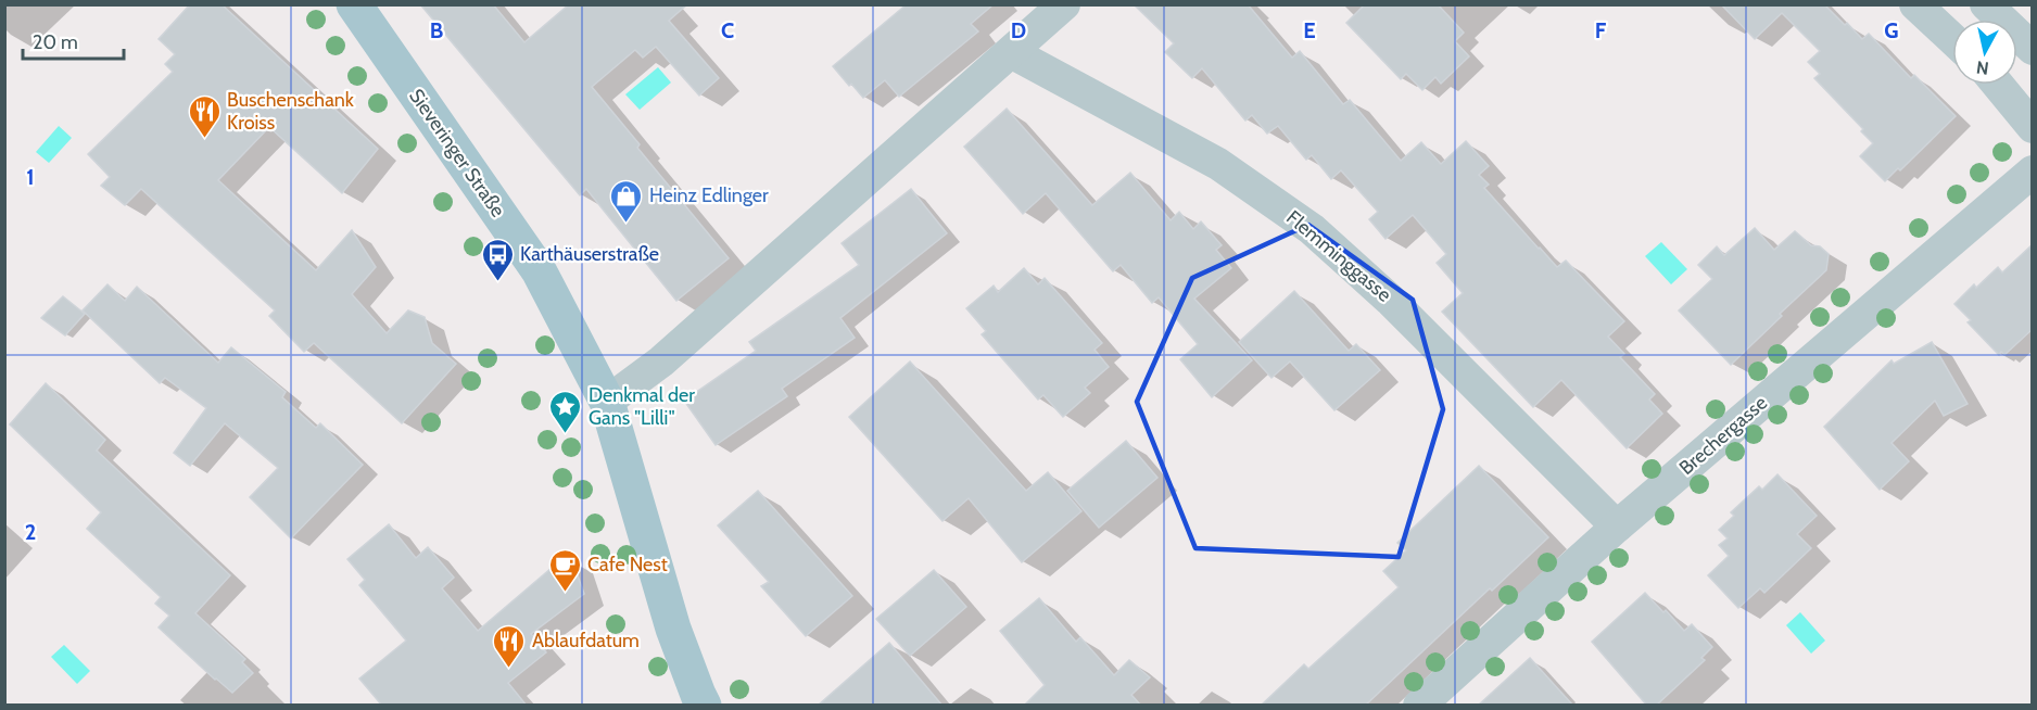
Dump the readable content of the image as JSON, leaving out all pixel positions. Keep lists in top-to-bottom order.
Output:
{
  "streets": {
    "main road": ["Sieveringer Straße"],
    "street": ["Flemminggasse", "Brechergasse"]
  },
  "crossings": [
    ["Flemminggasse", "Brechergasse"]
  ],
  "places": {
    "restaurant": ["Buschenschank Kroiss", "Ablaufdatum"],
    "shop": ["Heinz Edlinger"],
    "bus stop": ["Karthäuserstraße"],
    "place": ["Denkmal der Gans \"Lilli\""],
    "cafe": ["Cafe Nest"]
  },
  "scale_bar": "20 m",
  "north": "bottom",
  "grid": {
    "columns": [
      "B",
      "C",
      "D",
      "E",
      "F",
      "G"
    ],
    "rows": ["1", "2"]
  }
}
